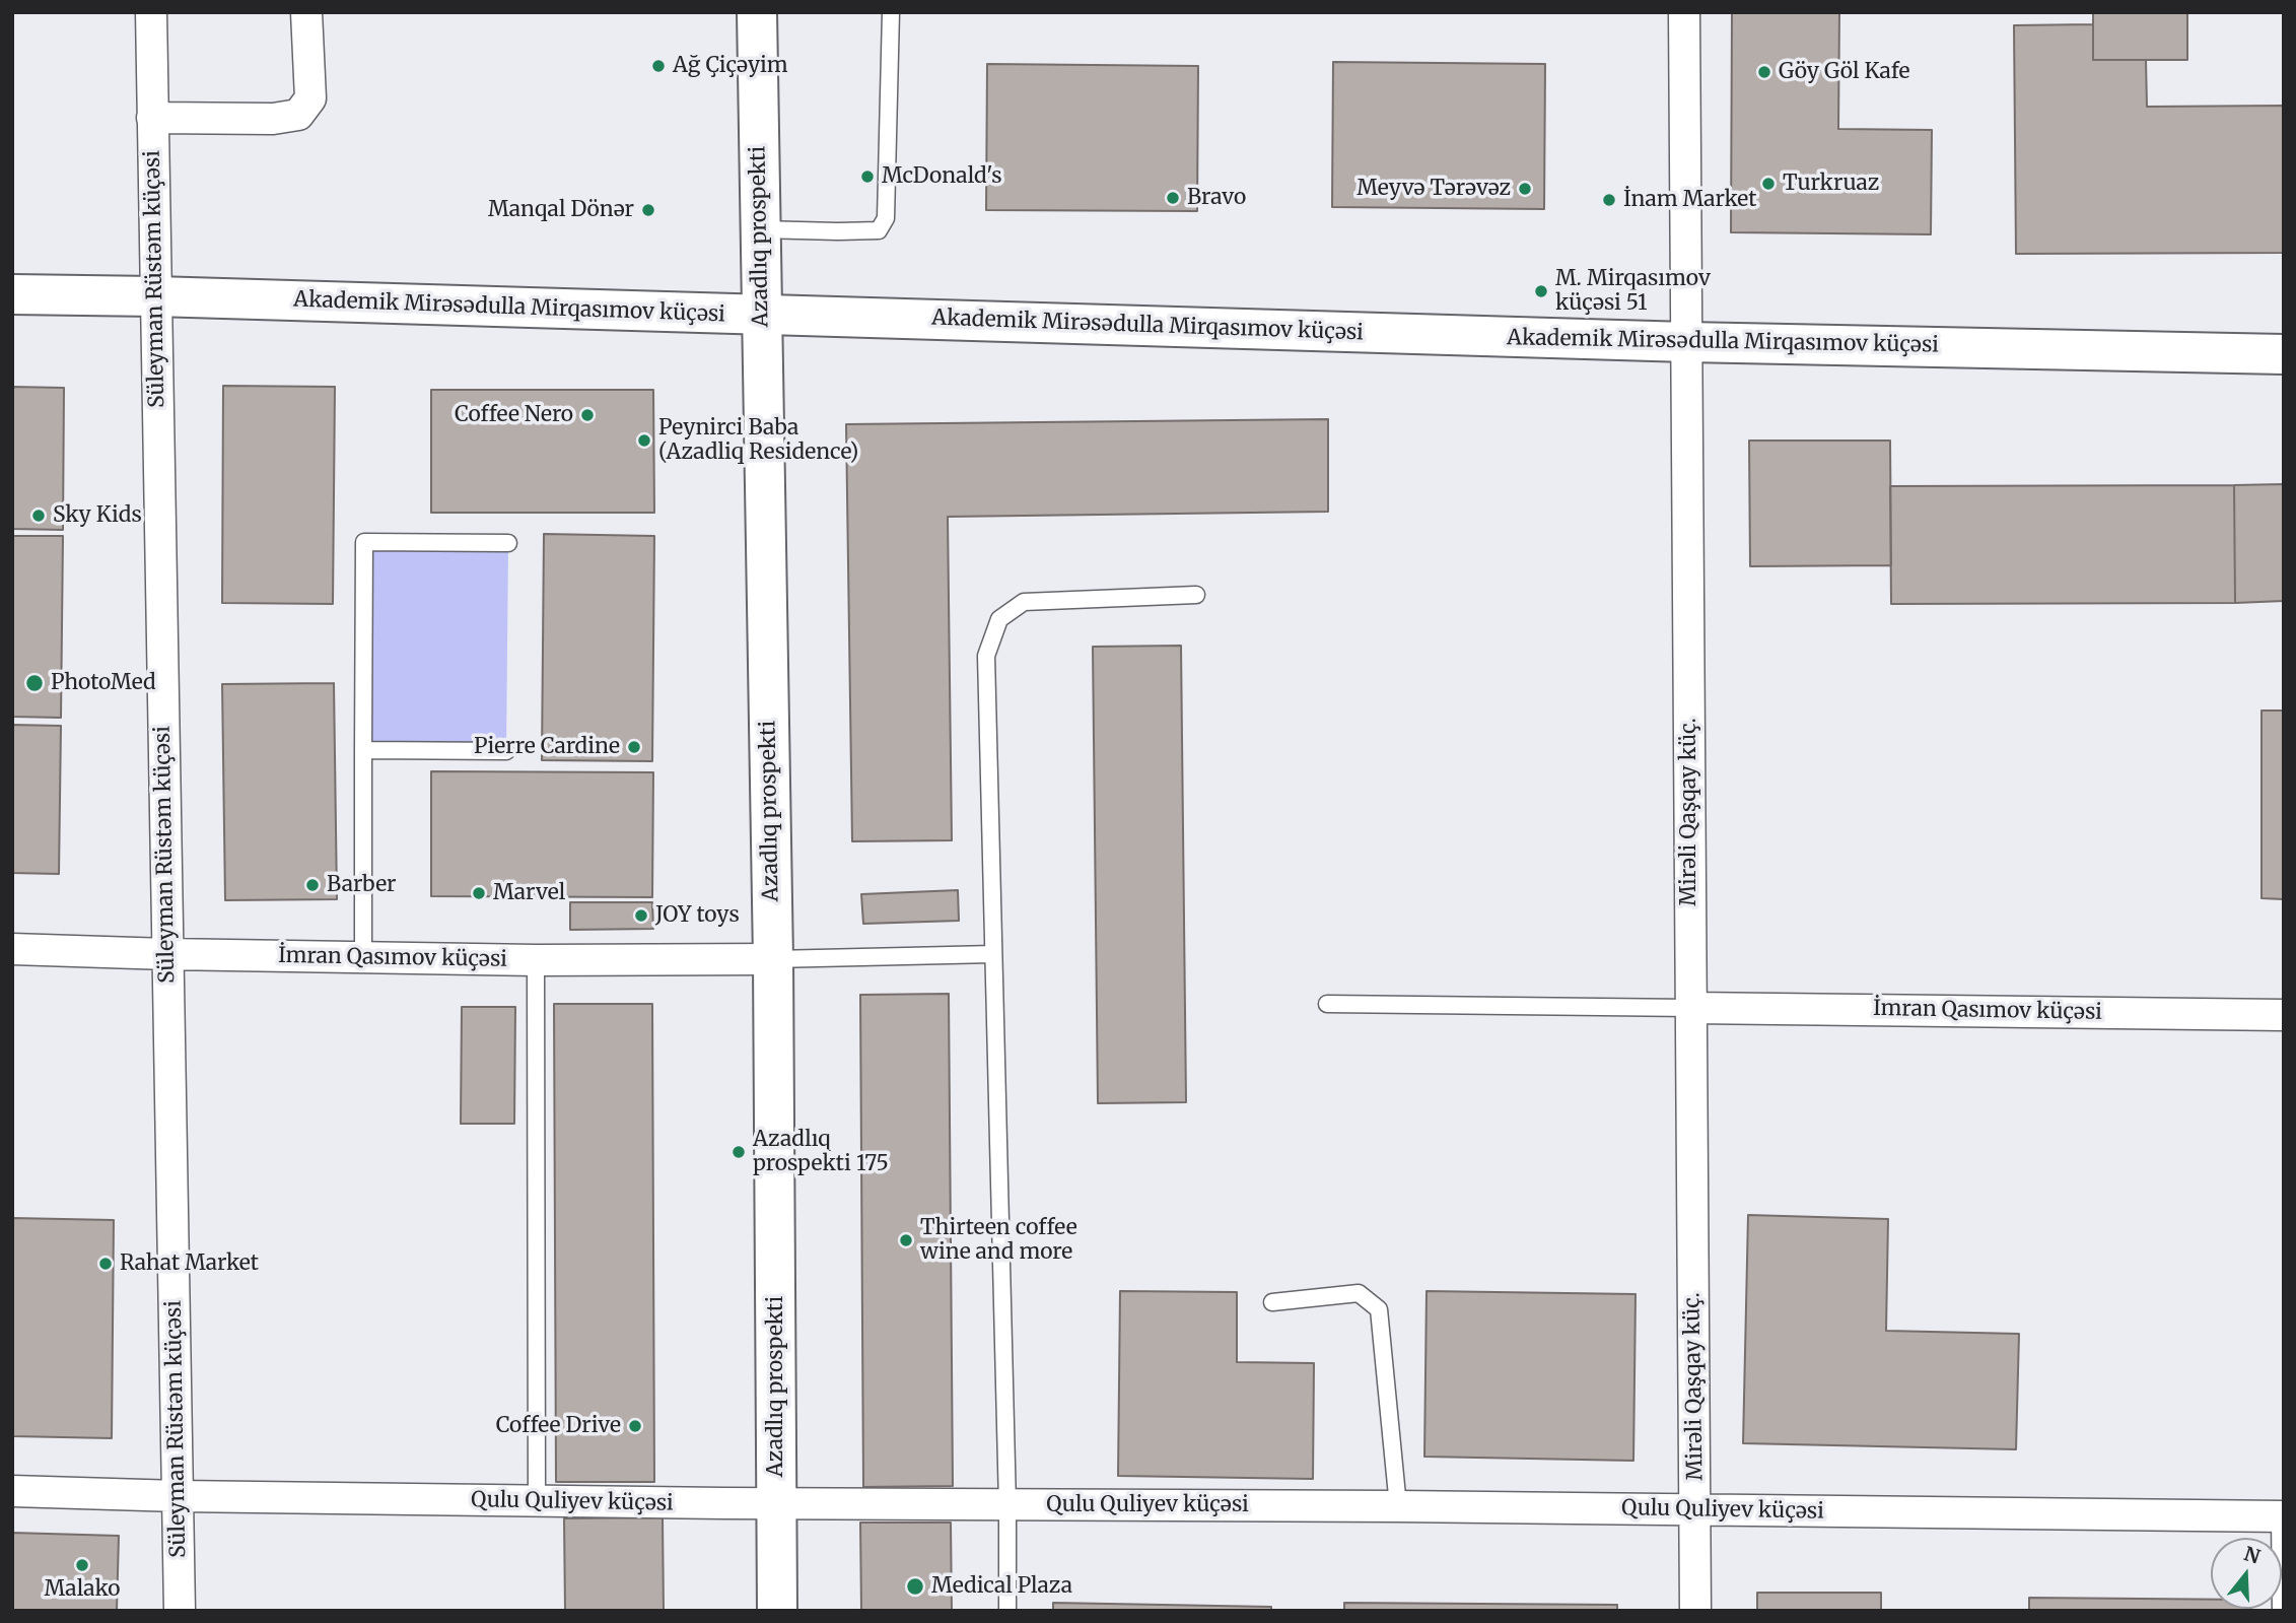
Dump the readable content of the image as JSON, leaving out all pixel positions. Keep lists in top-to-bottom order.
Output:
{
  "streets": {
    "street": [
      "Azadlıq prospekti",
      "Süleyman Rüstəm küçəsi",
      "Akademik Mirəsədulla Mirqasımov küçəsi",
      "Mirəli Qaşqay küç.",
      "İmran Qasımov küçəsi",
      "Qulu Quliyev küçəsi"
    ]
  },
  "crossings": [
    ["Azadlıq prospekti", "Akademik Mirəsədulla Mirqasımov küçəsi"],
    ["Azadlıq prospekti", "İmran Qasımov küçəsi"],
    ["Azadlıq prospekti", "Qulu Quliyev küçəsi"],
    ["Süleyman Rüstəm küçəsi", "Akademik Mirəsədulla Mirqasımov küçəsi"],
    ["Süleyman Rüstəm küçəsi", "İmran Qasımov küçəsi"],
    ["Süleyman Rüstəm küçəsi", "Qulu Quliyev küçəsi"],
    ["Akademik Mirəsədulla Mirqasımov küçəsi", "Mirəli Qaşqay küç."],
    ["Mirəli Qaşqay küç.", "İmran Qasımov küçəsi"],
    ["Mirəli Qaşqay küç.", "Qulu Quliyev küçəsi"]
  ],
  "places": [
    "Ağ Çiçəyim",
    "Göy Göl Kafe",
    "McDonald's",
    "Turkruaz",
    "Meyvə Tərəvəz",
    "Bravo",
    "İnam Market",
    "Manqal Dönər",
    "M. Mirqasımov küçəsi 51",
    "Coffee Nero",
    "Peynirci Baba (Azadliq Residence)",
    "Sky Kids",
    "PhotoMed",
    "Pierre Cardine",
    "Barber",
    "Marvel",
    "JOY toys",
    "Azadlıq prospekti 175",
    "Thirteen coffee wine and more",
    "Rahat Market",
    "Coffee Drive",
    "Malako",
    "Medical Plaza"
  ],
  "north": "top"
}
